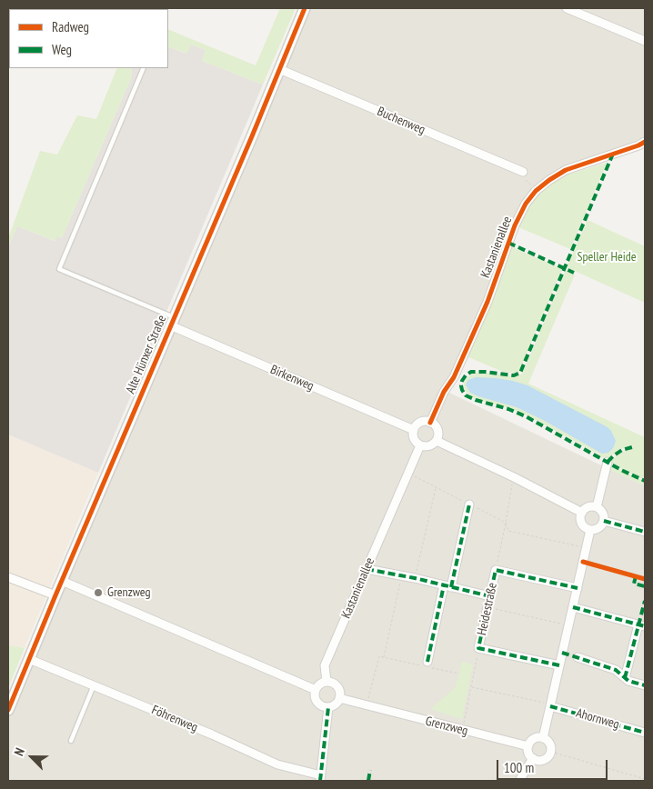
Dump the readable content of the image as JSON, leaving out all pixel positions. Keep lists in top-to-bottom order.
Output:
{
  "streets": {
    "street": [
      "Buchenweg",
      "Kastanienallee",
      "Alte Hünxer Straße",
      "Birkenweg",
      "Heidestraße",
      "Föhrenweg",
      "Ahornweg",
      "Grenzweg"
    ]
  },
  "crossings": [
    ["Buchenweg", "Alte Hünxer Straße"],
    ["Kastanienallee", "Birkenweg"],
    ["Kastanienallee", "Grenzweg"],
    ["Alte Hünxer Straße", "Birkenweg"],
    ["Alte Hünxer Straße", "Föhrenweg"]
  ],
  "parks": ["Speller Heide"],
  "places": ["Grenzweg"],
  "legend": ["Radweg", "Weg"],
  "scale_bar": "100 m",
  "north": "top left"
}
